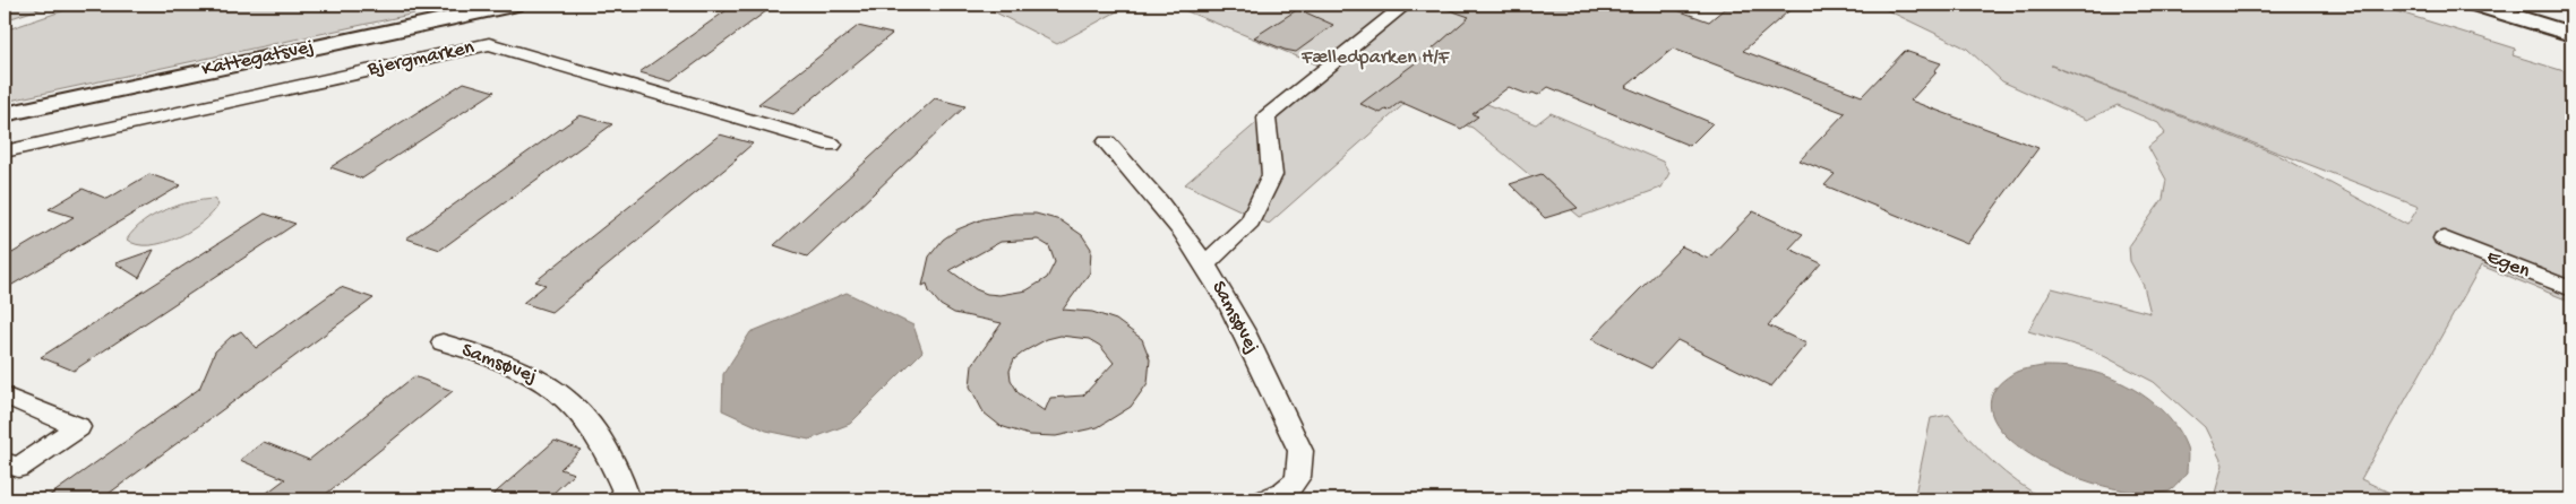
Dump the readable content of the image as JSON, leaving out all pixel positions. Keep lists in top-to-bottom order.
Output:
{
  "streets": {
    "street": [
      "Kattegatsvej",
      "Bjergmarken",
      "Egen",
      "Samsøvej"
    ]
  },
  "parks": ["Fælledparken H/F"]
}
